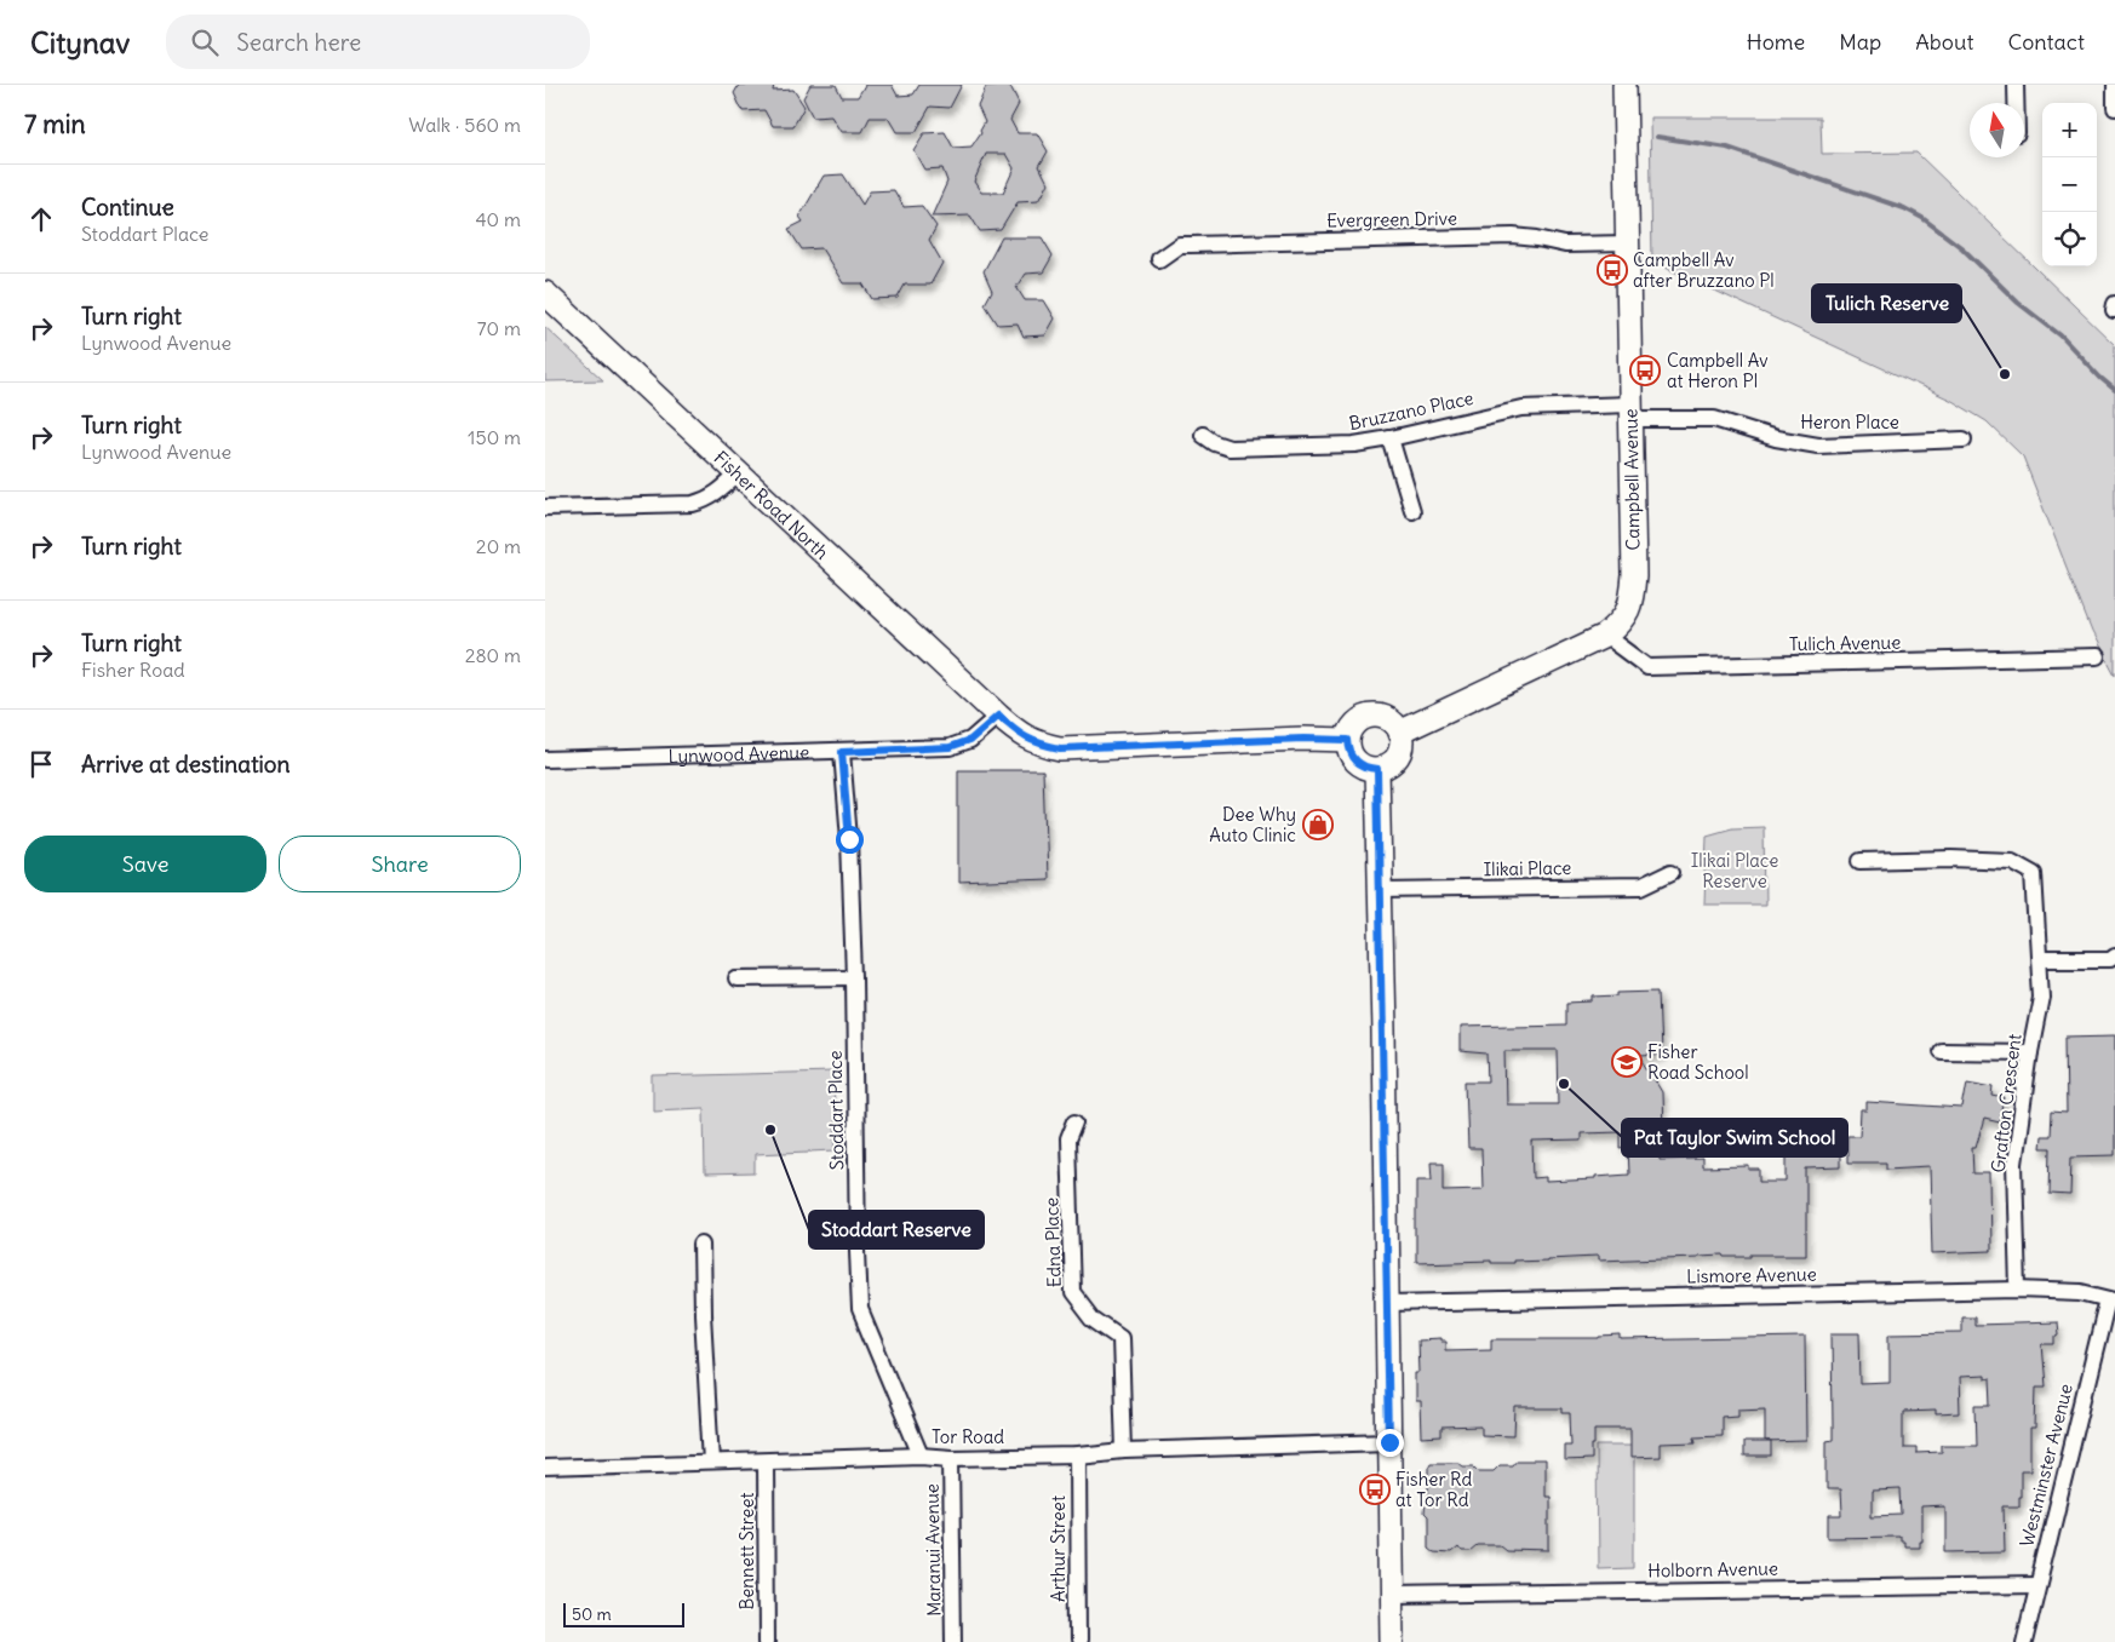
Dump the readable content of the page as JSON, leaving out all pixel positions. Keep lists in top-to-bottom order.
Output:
{
  "streets": {
    "main road": ["Campbell Avenue", "Fisher Road North"],
    "street": [
      "Evergreen Drive",
      "Bruzzano Place",
      "Heron Place",
      "Tulich Avenue",
      "Lynwood Avenue",
      "Ilikai Place",
      "Grafton Crescent",
      "Stoddart Place",
      "Edna Place",
      "Lismore Avenue",
      "Tor Road",
      "Westminster Avenue",
      "Arthur Street",
      "Maranui Avenue",
      "Bennett Street",
      "Holborn Avenue"
    ]
  },
  "crossings": [
    ["Evergreen Drive", "Campbell Avenue"],
    ["Bruzzano Place", "Heron Place"],
    ["Bruzzano Place", "Campbell Avenue"],
    ["Heron Place", "Campbell Avenue"],
    ["Campbell Avenue", "Tulich Avenue"],
    ["Fisher Road North", "Lynwood Avenue"],
    ["Lynwood Avenue", "Stoddart Place"],
    ["Grafton Crescent", "Lismore Avenue"],
    ["Stoddart Place", "Tor Road"],
    ["Edna Place", "Tor Road"],
    ["Lismore Avenue", "Westminster Avenue"],
    ["Tor Road", "Arthur Street"],
    ["Tor Road", "Maranui Avenue"],
    ["Tor Road", "Bennett Street"],
    ["Westminster Avenue", "Holborn Avenue"]
  ],
  "parks": ["Ilikai Place Reserve"],
  "places": {
    "bus stop": ["Campbell Av after Bruzzano Pl", "Campbell Av at Heron Pl", "Fisher Rd at Tor Rd"],
    "other": ["Tulich Reserve", "Pat Taylor Swim School", "Stoddart Reserve"],
    "shop": ["Dee Why Auto Clinic"],
    "school or university": ["Fisher Road School"]
  },
  "scale_bar": "50 m",
  "north": "top",
  "page": {
    "header": "Citynav",
    "search": "Search here",
    "nav": [
      "Home",
      "Map",
      "About",
      "Contact"
    ],
    "heading": ["7 min", "Walk · 560 m"],
    "map_buttons": ["+", "−"],
    "list": [
      ["Continue", "Stoddart Place", "40 m"],
      ["Turn right", "Lynwood Avenue", "70 m"],
      ["Turn right", "Lynwood Avenue", "150 m"],
      ["Turn right", "20 m"],
      ["Turn right", "Fisher Road", "280 m"],
      "Arrive at destination"
    ],
    "buttons": ["Save", "Share"],
    "scale": "50 m"
  }
}
